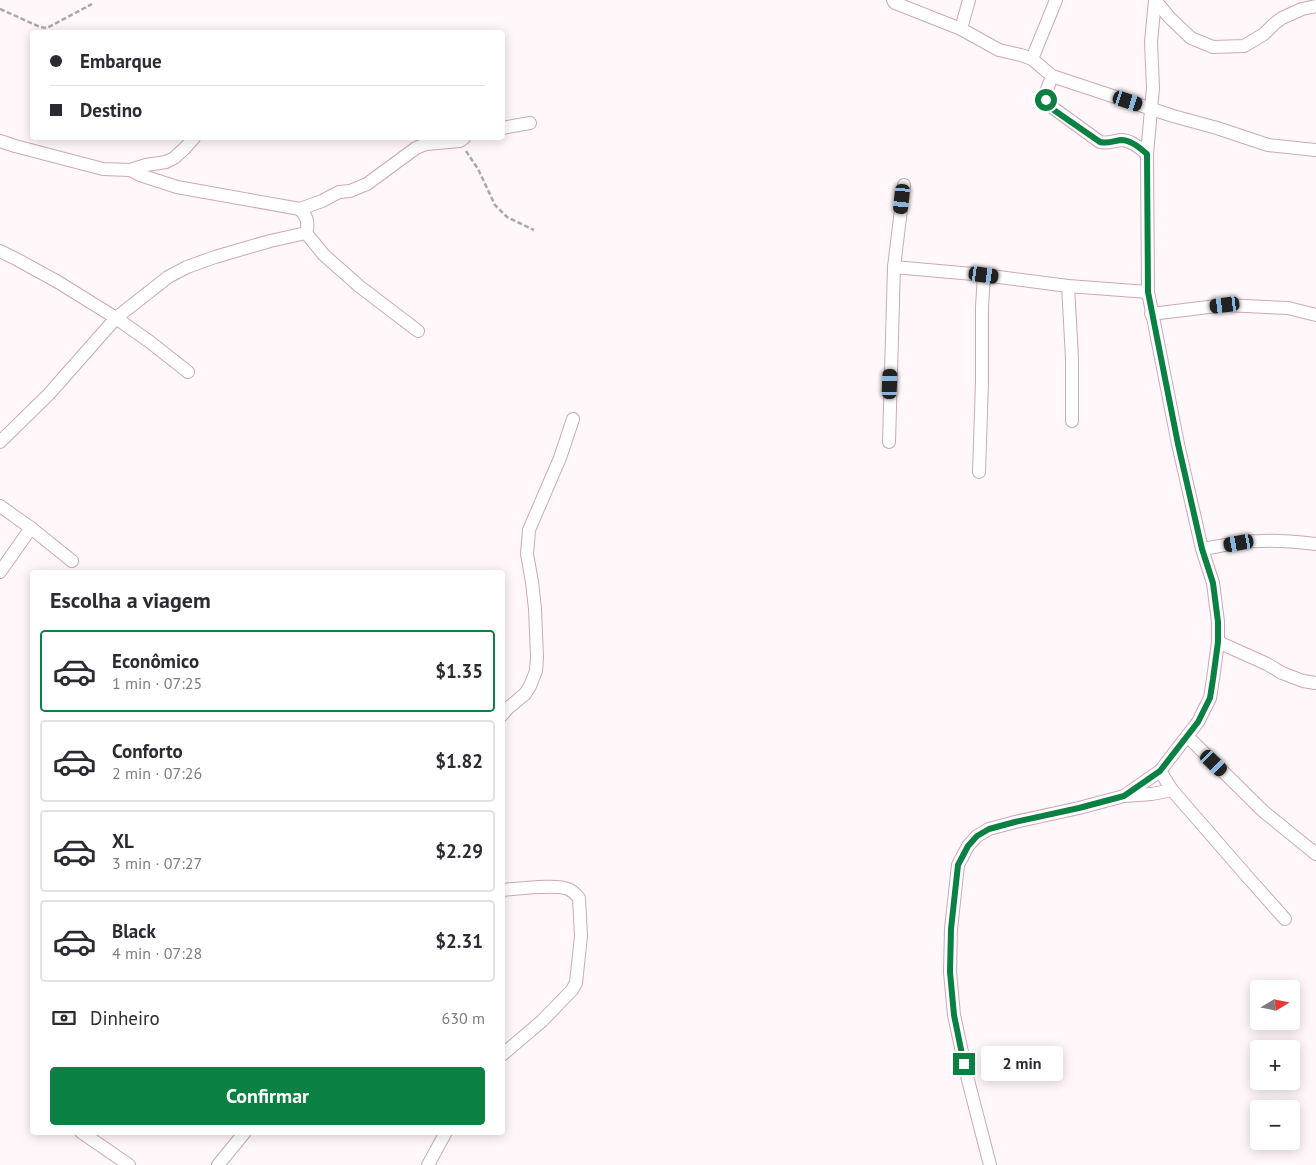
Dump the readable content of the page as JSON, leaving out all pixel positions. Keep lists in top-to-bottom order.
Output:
{
  "north": "right",
  "page": {
    "banner": ["Embarque", "Destino"],
    "heading": "Escolha a viagem",
    "list": [
      {
        "name": "Econômico",
        "note": "1 min · 07:25",
        "value": "$1.35"
      },
      {
        "name": "Conforto",
        "note": "2 min · 07:26",
        "value": "$1.82"
      },
      {
        "name": "XL",
        "note": "3 min · 07:27",
        "value": "$2.29"
      },
      {
        "name": "Black",
        "note": "4 min · 07:28",
        "value": "$2.31"
      }
    ],
    "map_buttons": ["+", "−"],
    "pay": ["Dinheiro", "630 m"],
    "bubble": "2 min",
    "buttons": "Confirmar"
  }
}
